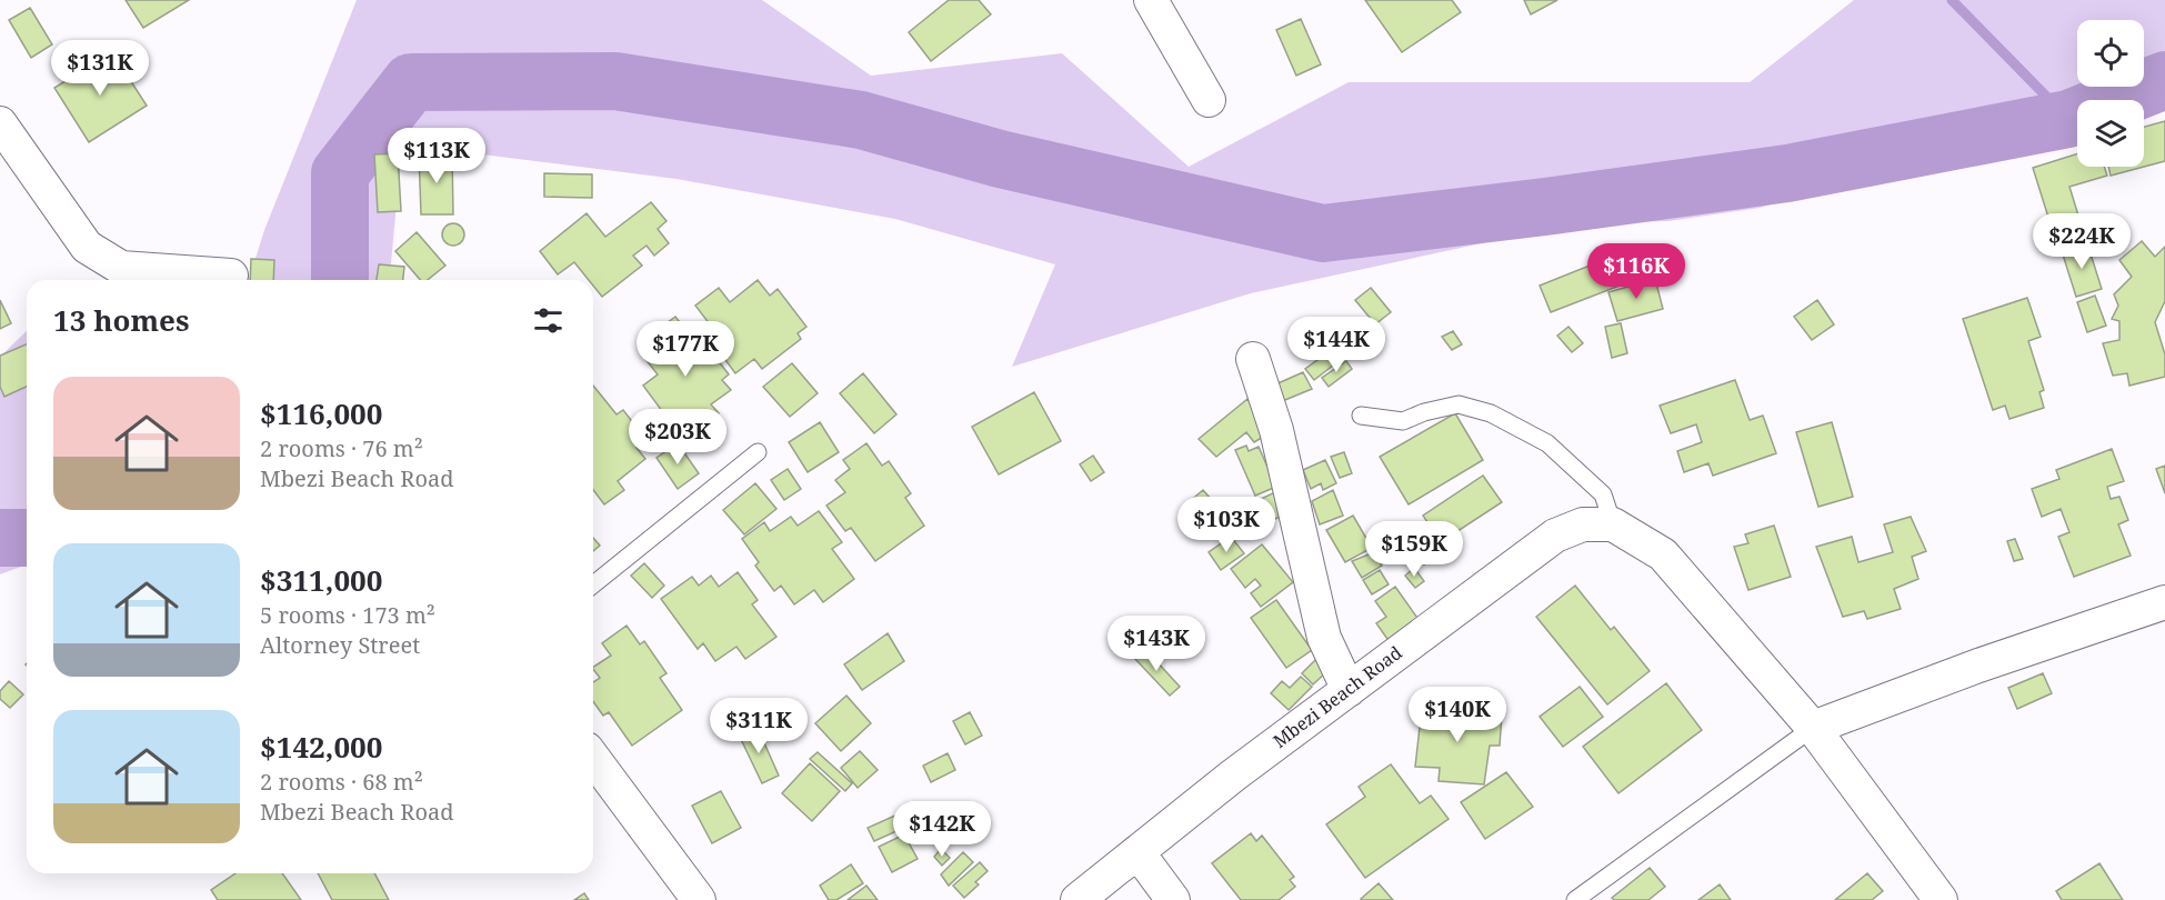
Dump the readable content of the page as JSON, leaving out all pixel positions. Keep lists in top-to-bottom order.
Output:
{
  "streets": {
    "street": ["Mbezi Beach Road"]
  },
  "page": {
    "price": [
      "$131K",
      "$113K",
      "$224K",
      "$116K",
      "$144K",
      "$177K",
      "$203K",
      "$103K",
      "$159K",
      "$143K",
      "$140K",
      "$311K",
      "$142K"
    ],
    "heading": "13 homes",
    "list": [
      {
        "name": "$116,000",
        "note": "2 rooms · 76 m² · Mbezi Beach Road"
      },
      {
        "name": "$311,000",
        "note": "5 rooms · 173 m² · Altorney Street"
      },
      {
        "name": "$142,000",
        "note": "2 rooms · 68 m² · Mbezi Beach Road"
      }
    ]
  }
}
